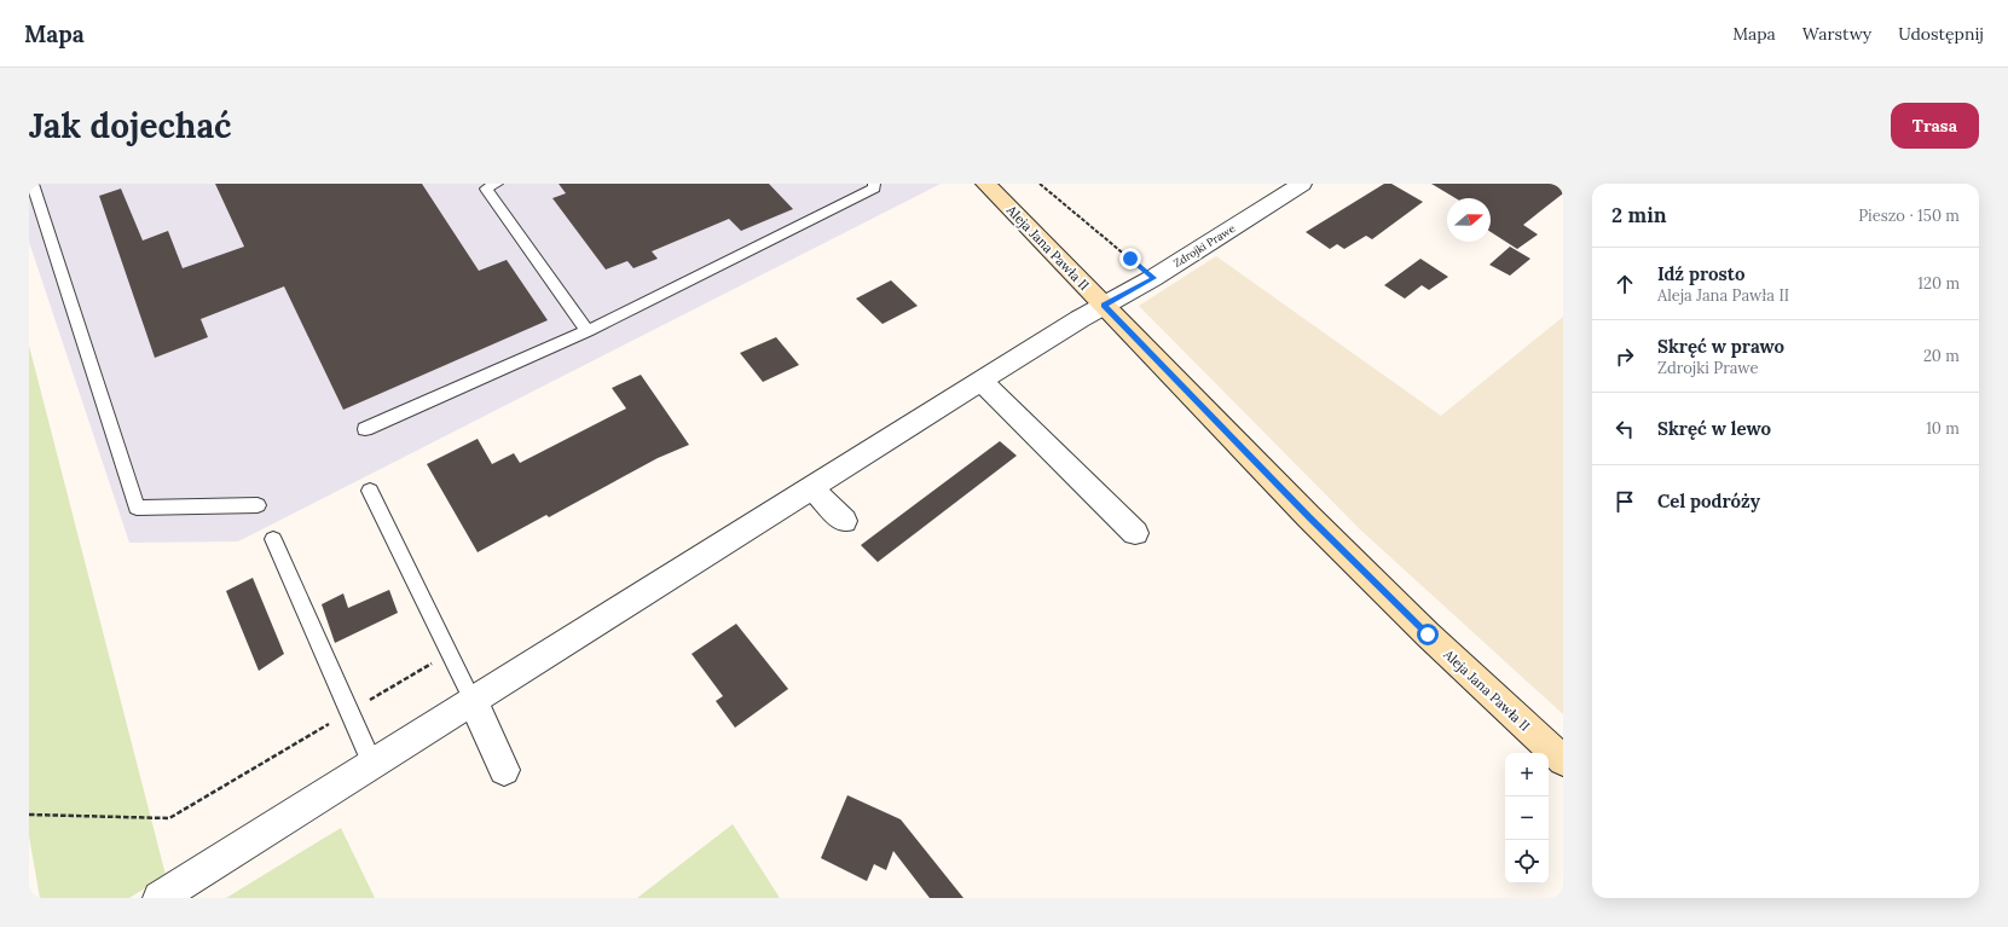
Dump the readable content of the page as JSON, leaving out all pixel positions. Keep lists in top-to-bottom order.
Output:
{
  "streets": {
    "main road": ["Aleja Jana Pawła II"],
    "street": ["Zdrojki Prawe"]
  },
  "crossings": [
    ["Zdrojki Prawe", "Aleja Jana Pawła II"]
  ],
  "north": "right",
  "page": {
    "header": "Mapa",
    "nav": ["Mapa", "Warstwy", "Udostępnij"],
    "buttons": "Trasa",
    "title": "Jak dojechać",
    "heading": ["2 min", "Pieszo · 150 m"],
    "list": [
      ["Idź prosto", "Aleja Jana Pawła II", "120 m"],
      ["Skręć w prawo", "Zdrojki Prawe", "20 m"],
      ["Skręć w lewo", "10 m"],
      "Cel podróży"
    ],
    "map_buttons": ["+", "−"]
  }
}
